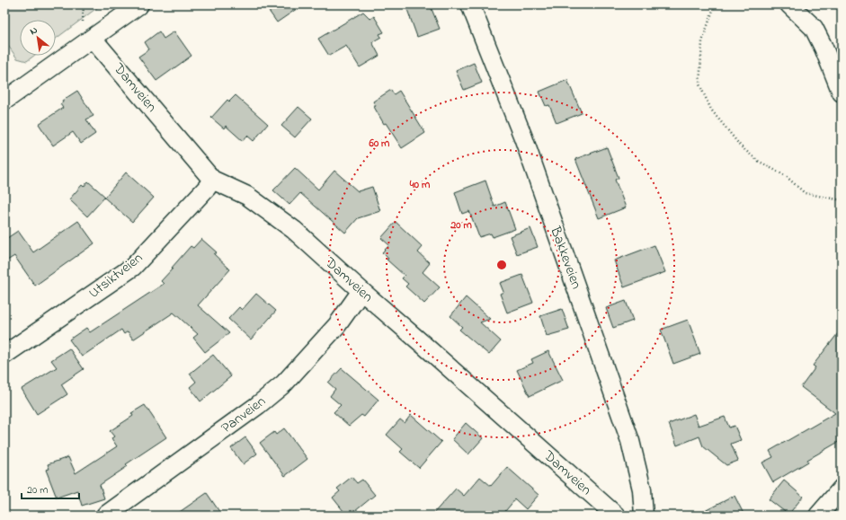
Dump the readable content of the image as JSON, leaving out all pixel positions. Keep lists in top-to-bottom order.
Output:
{
  "streets": {
    "street": [
      "Damveien",
      "Bakkeveien",
      "Utsiktveien",
      "Panveien"
    ]
  },
  "crossings": [
    ["Damveien", "Utsiktveien"],
    ["Damveien", "Panveien"]
  ],
  "scale_bar": "20 m",
  "north": "top left",
  "rings": ["60 m", "40 m", "20 m"]
}
